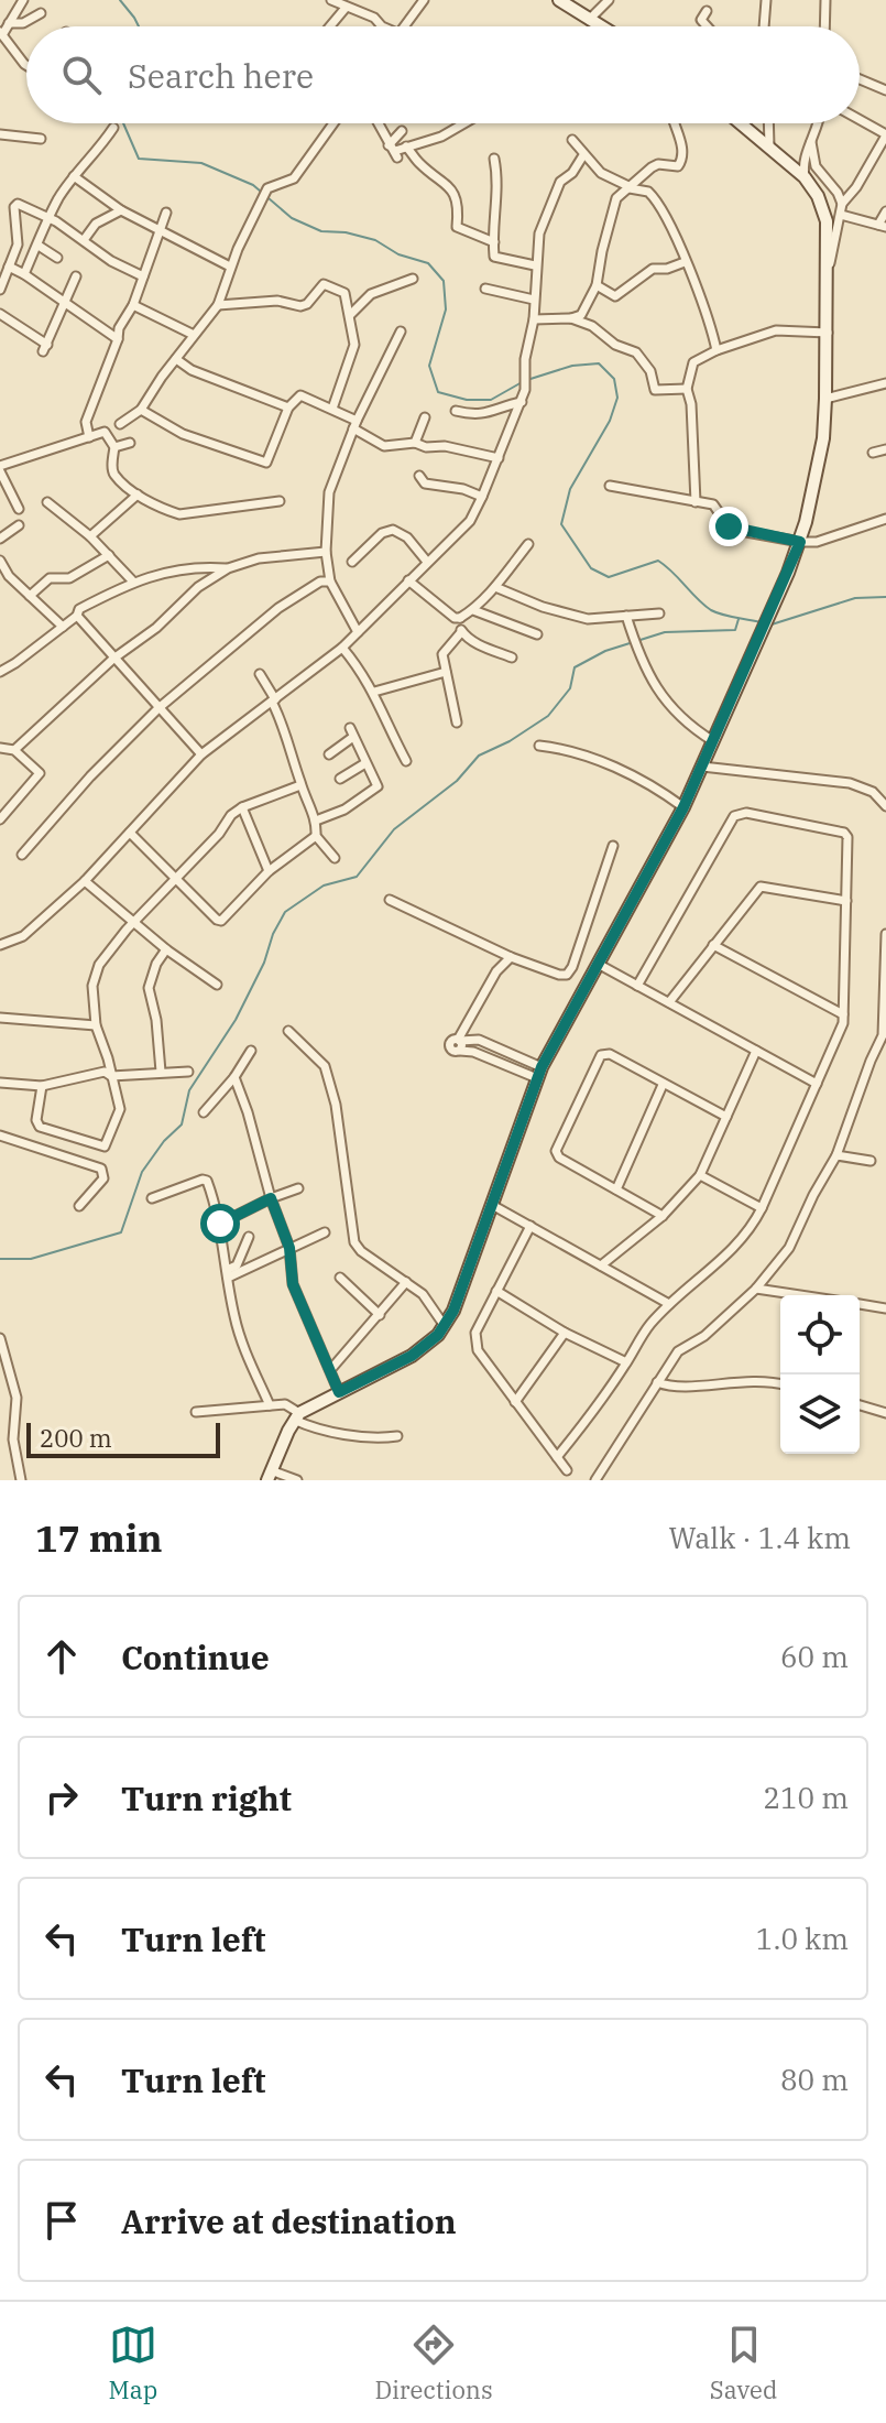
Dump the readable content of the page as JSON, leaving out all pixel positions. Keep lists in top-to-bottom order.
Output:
{
  "scale_bar": "200 m",
  "page": {
    "search": "Search here",
    "scale": "200 m",
    "heading": ["17 min", "Walk · 1.4 km"],
    "list": [
      ["Continue", "60 m"],
      ["Turn right", "210 m"],
      ["Turn left", "1.0 km"],
      ["Turn left", "80 m"],
      "Arrive at destination"
    ],
    "nav": ["Map", "Directions", "Saved"]
  }
}
